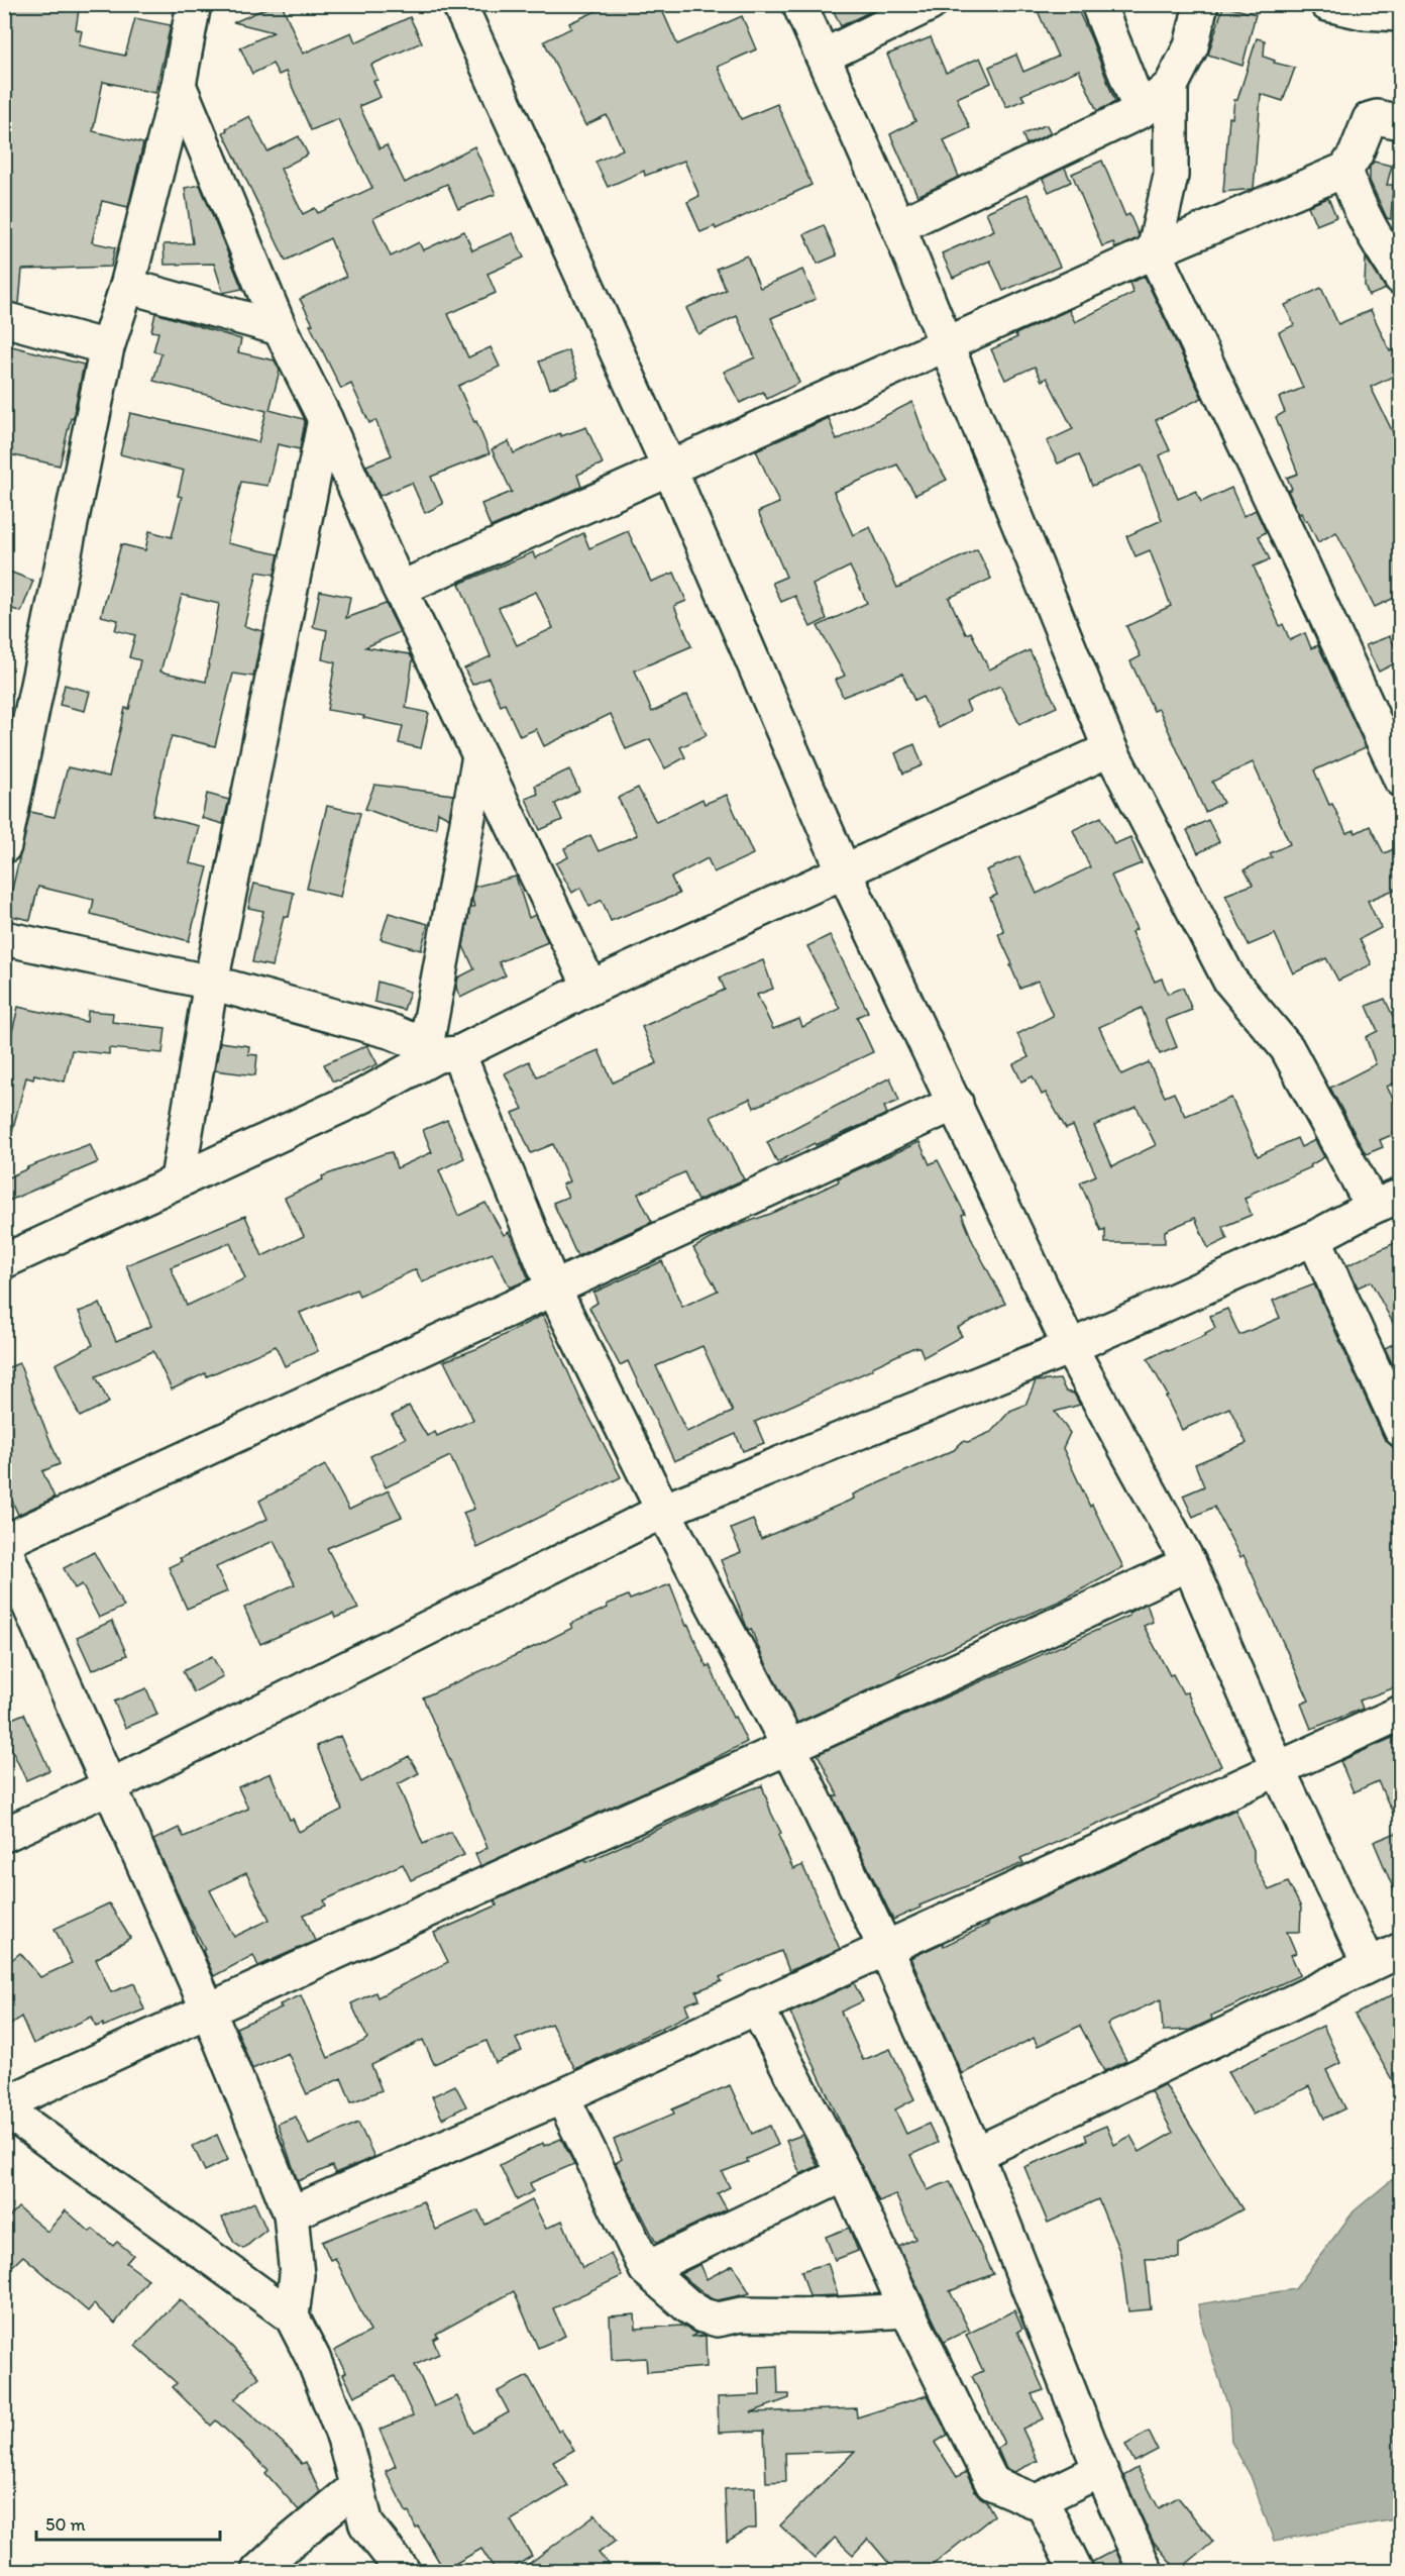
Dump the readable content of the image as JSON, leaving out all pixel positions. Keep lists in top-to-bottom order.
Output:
{
  "scale_bar": "50 m"
}
